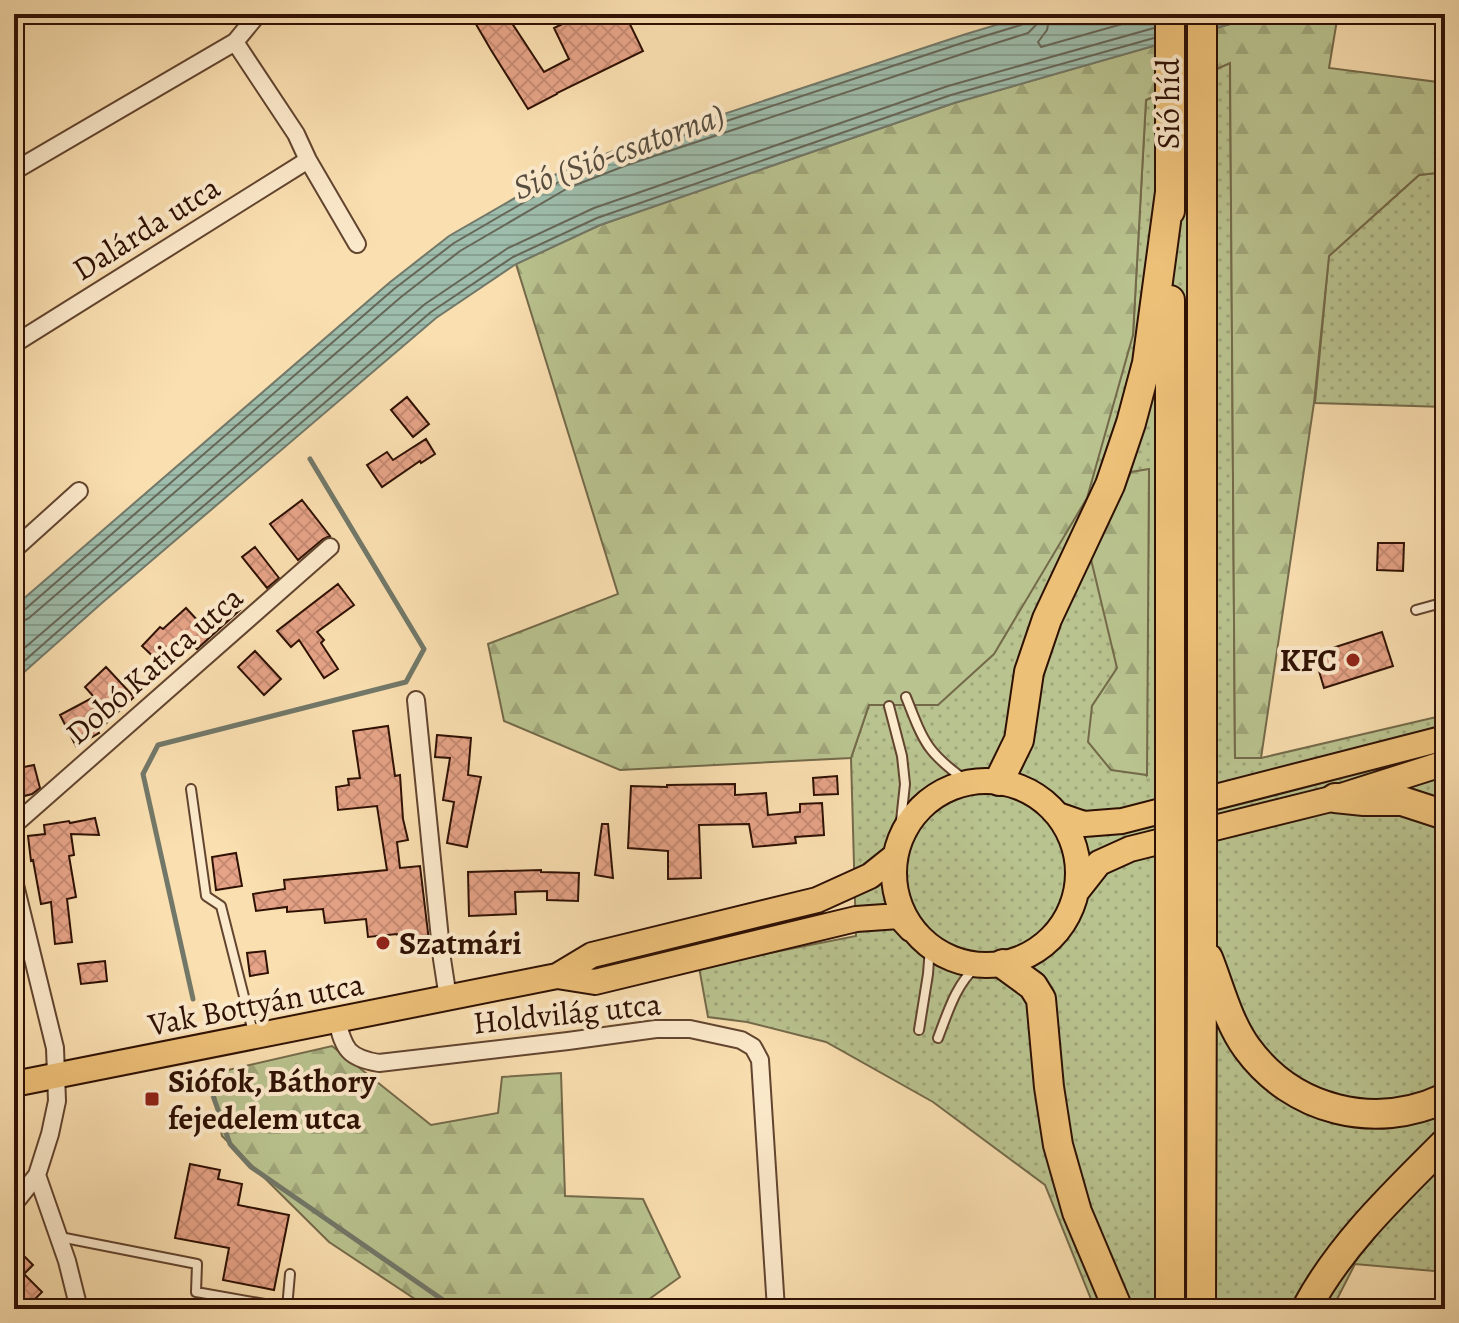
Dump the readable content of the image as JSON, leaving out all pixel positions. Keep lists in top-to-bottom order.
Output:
{
  "streets": {
    "highway": ["Sió híd"],
    "main road": ["Vak Bottyán utca"],
    "street": ["Dalárda utca", "Dobó Katica utca", "Holdvilág utca"]
  },
  "crossings": [
    ["Vak Bottyán utca", "Holdvilág utca"]
  ],
  "water": ["Sió (Sió-csatorna)"],
  "places": {
    "other": ["KFC", "Szatmári"],
    "transit": ["Siófok, Báthory fejedelem utca"]
  }
}
